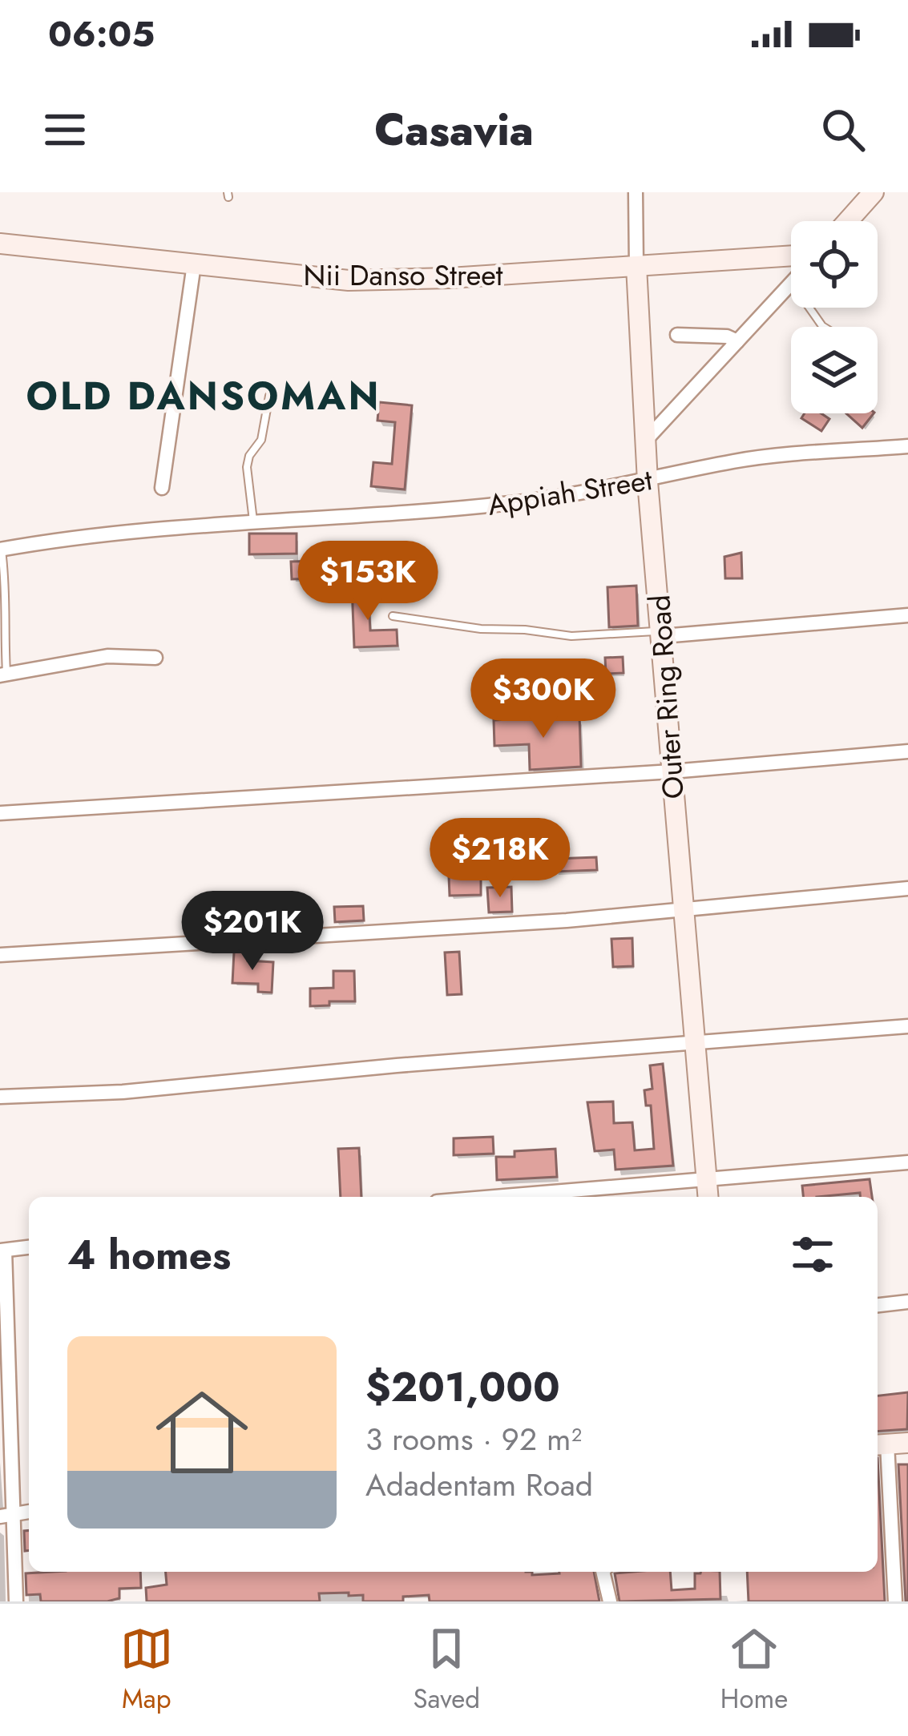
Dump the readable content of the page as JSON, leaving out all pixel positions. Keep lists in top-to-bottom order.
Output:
{
  "streets": {
    "street": ["Nii Danso Street", "Appiah Street", "Outer Ring Road"]
  },
  "crossings": [
    ["Nii Danso Street", "Outer Ring Road"],
    ["Appiah Street", "Outer Ring Road"]
  ],
  "districts": ["OLD DANSOMAN"],
  "page": {
    "status": "06:05",
    "header": "Casavia",
    "price": [
      "$153K",
      "$300K",
      "$218K",
      "$201K"
    ],
    "heading": "4 homes",
    "list": [
      {
        "name": "$201,000",
        "note": "3 rooms · 92 m² · Adadentam Road"
      }
    ],
    "tabs": ["Map", "Saved", "Home"]
  }
}
